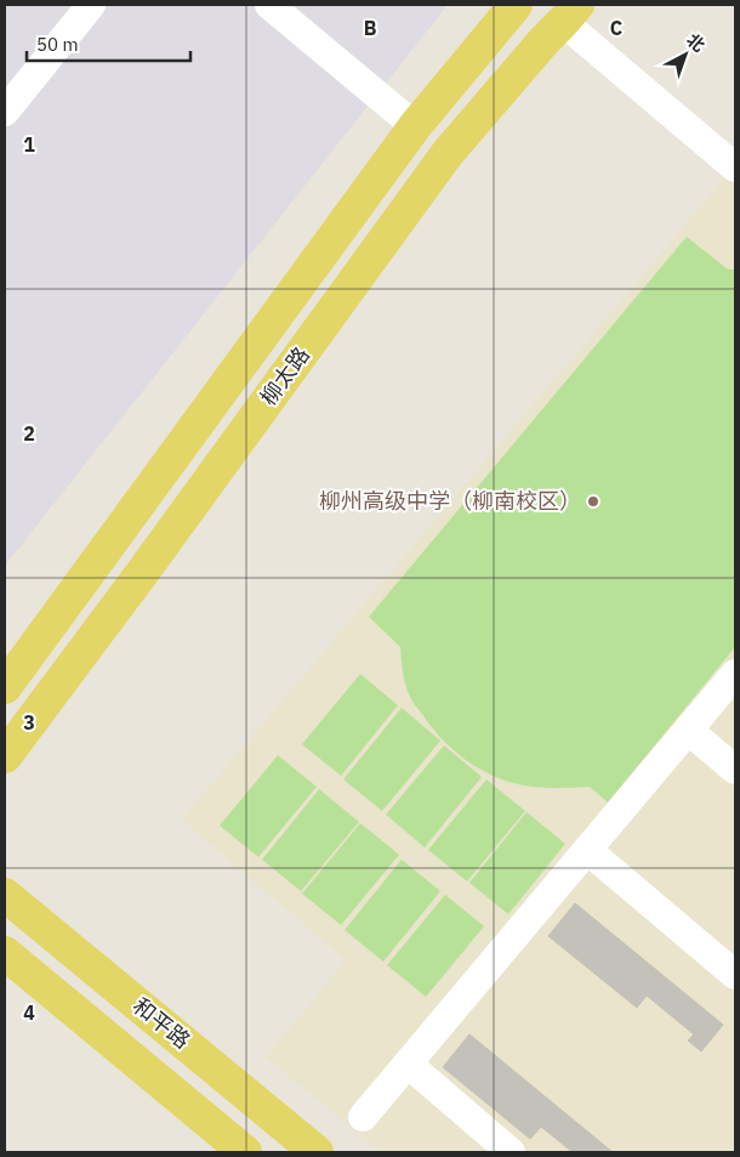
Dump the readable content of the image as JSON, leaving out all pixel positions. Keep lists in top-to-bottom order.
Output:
{
  "streets": {
    "main road": ["柳太路", "和平路"]
  },
  "places": ["柳州高级中学（柳南校区）"],
  "scale_bar": "50 m",
  "north": "top right",
  "grid": {
    "columns": ["B", "C"],
    "rows": [
      "1",
      "2",
      "3",
      "4"
    ]
  }
}
